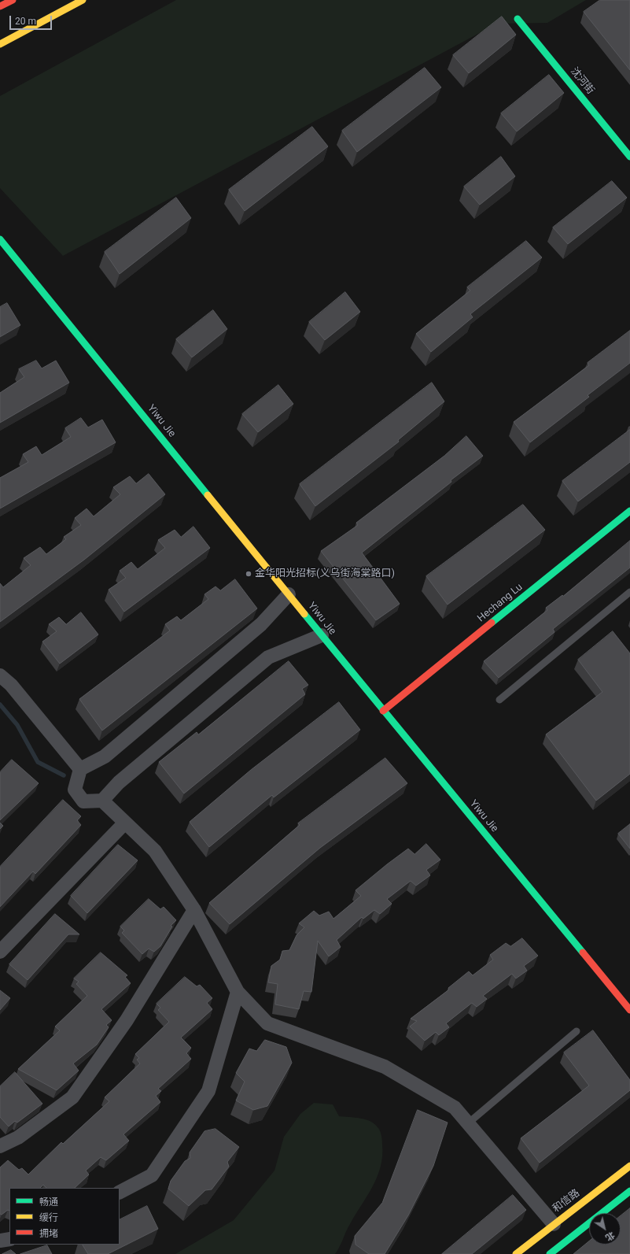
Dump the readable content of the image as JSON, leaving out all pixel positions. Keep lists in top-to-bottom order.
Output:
{
  "streets": {
    "street": [
      "沈河街",
      "Yiwu Jie",
      "Hechang Lu",
      "和信路"
    ]
  },
  "crossings": [
    ["Yiwu Jie", "Hechang Lu"]
  ],
  "places": ["金华阳光招标(义乌街海棠路口)"],
  "legend": ["畅通", "缓行", "拥堵"],
  "scale_bar": "20 m",
  "north": "bottom right"
}
